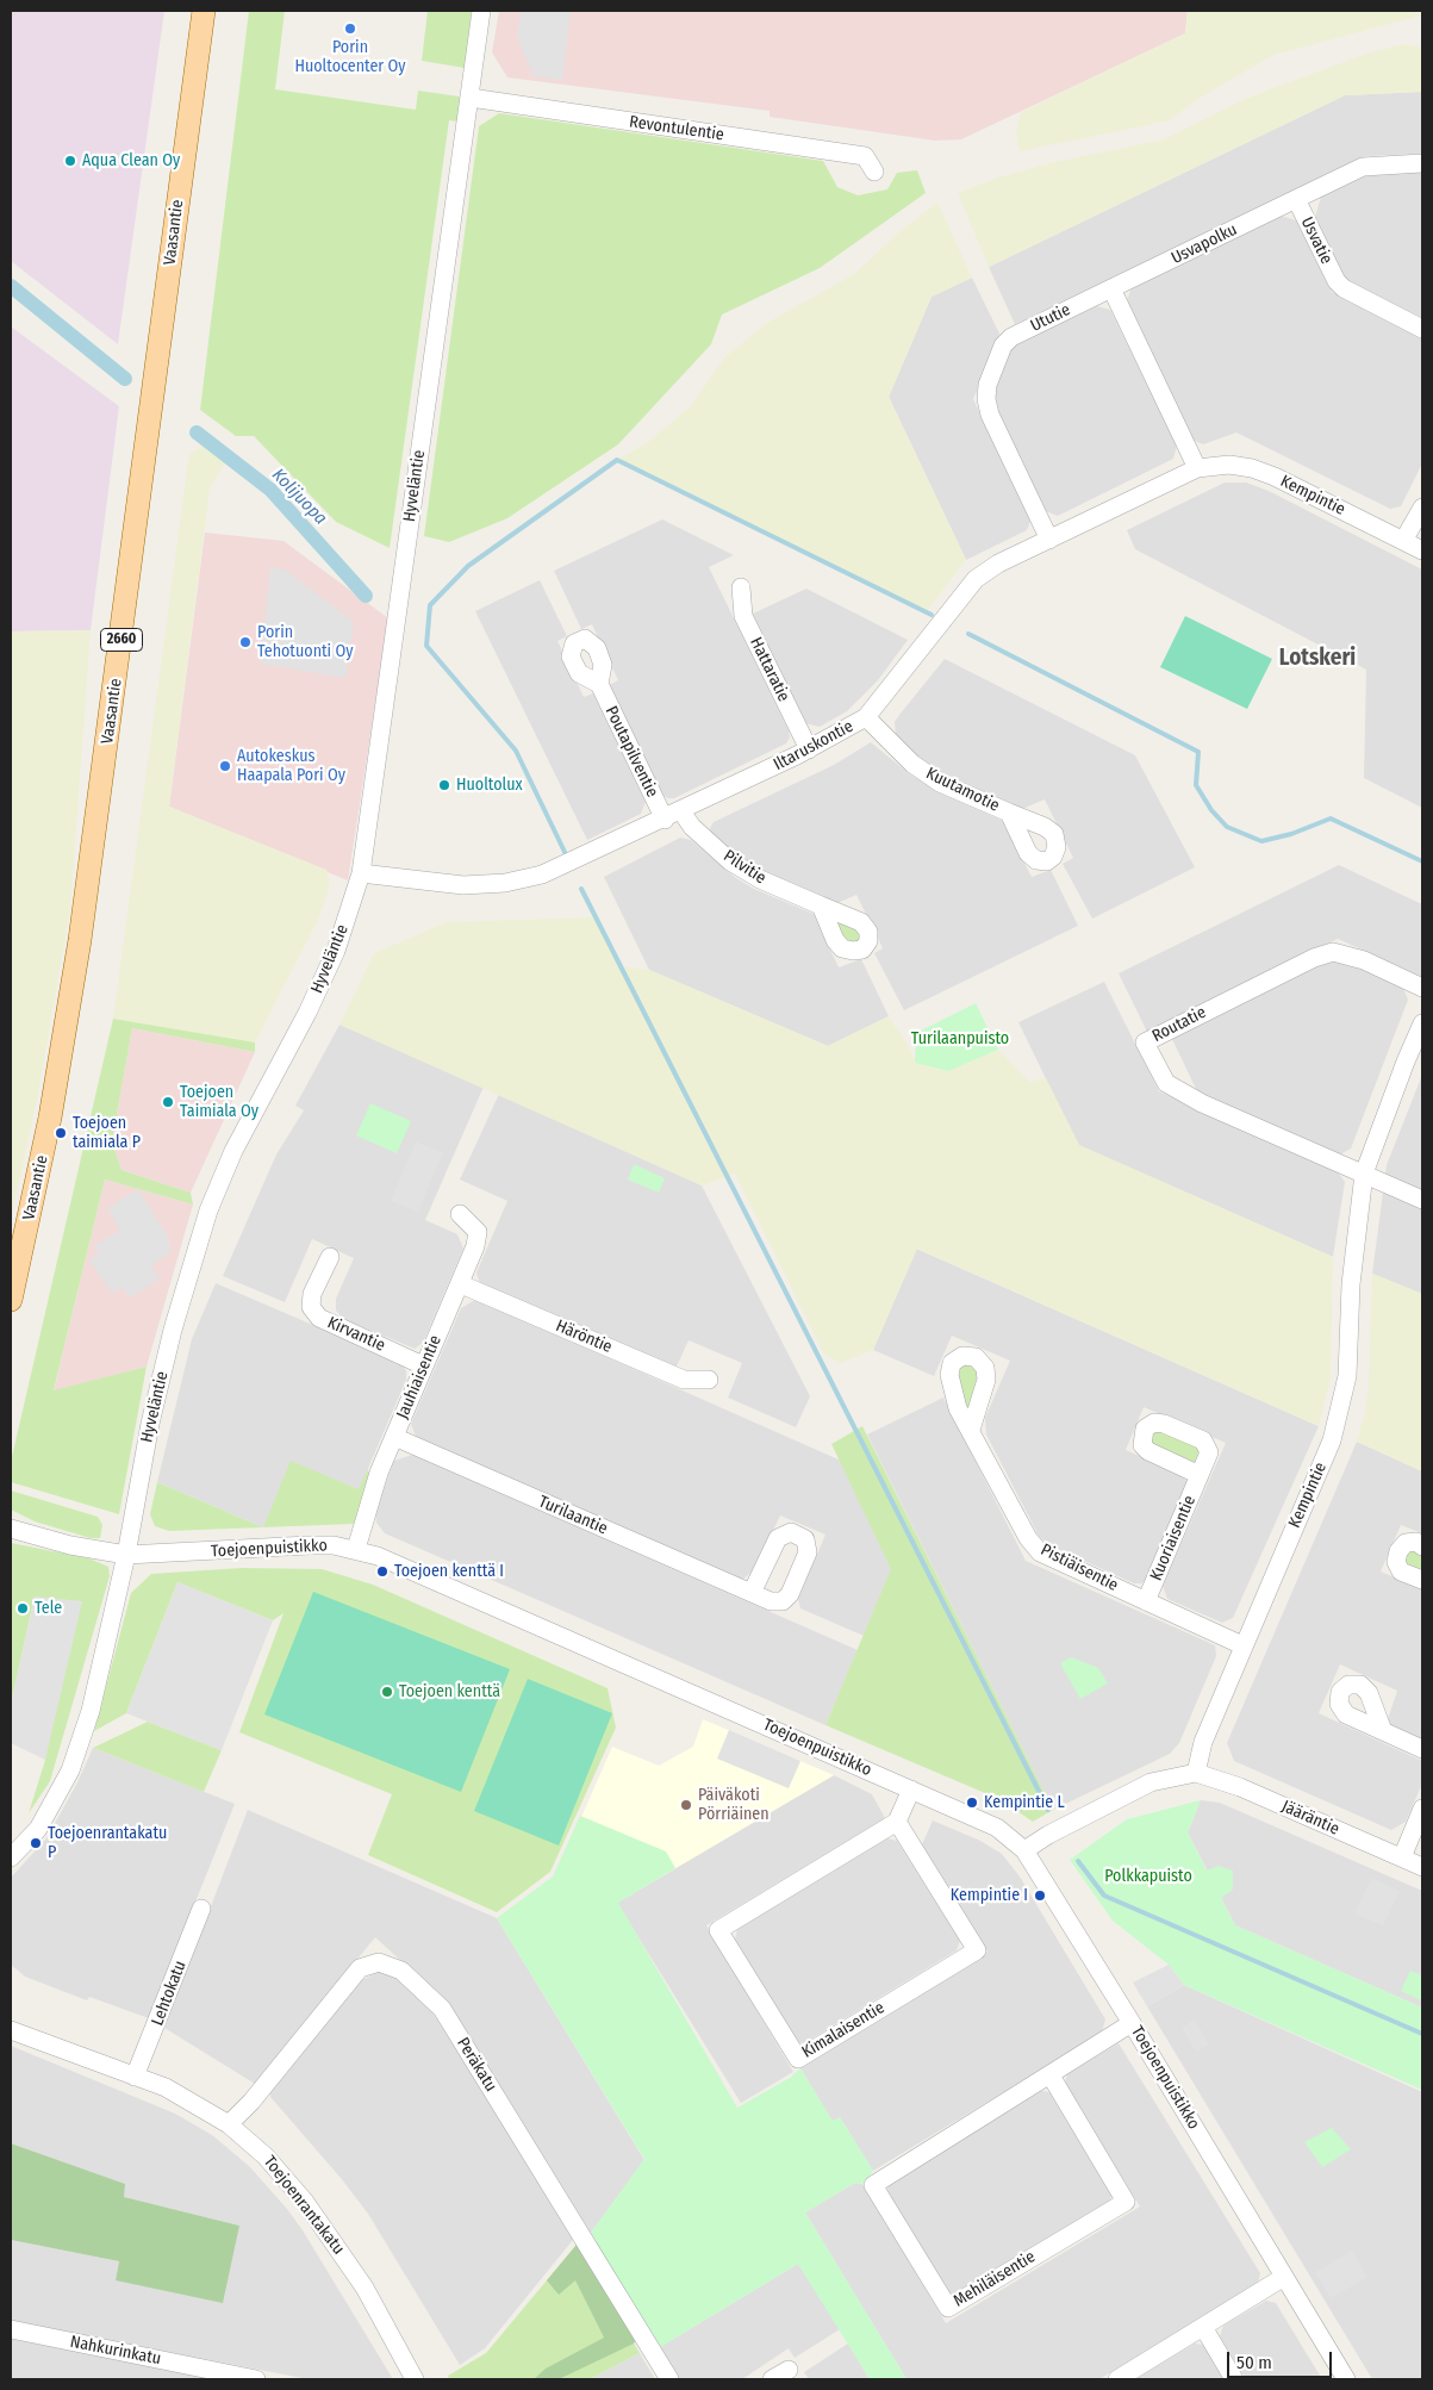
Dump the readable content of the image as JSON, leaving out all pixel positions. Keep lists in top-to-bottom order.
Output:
{
  "streets": {
    "main road": ["Vaasantie", "2660"],
    "street": [
      "Revontulentie",
      "Usvatie",
      "Usvapolku",
      "Ututie",
      "Hyveläntie",
      "Kempintie",
      "Hattaratie",
      "Iltaruskontie",
      "Poutapilventie",
      "Kuutamotie",
      "Pilvitie",
      "Routatie",
      "Kirvantie",
      "Häröntie",
      "Jauhiaisentie",
      "Turilaantie",
      "Kuoriaisentie",
      "Toejoenpuistikko",
      "Pistiäisentie",
      "Jääräntie",
      "Lehtokatu",
      "Kimalaisentie",
      "Peräkatu",
      "Toejoenrantakatu",
      "Mehiläisentie",
      "Nahkurinkatu"
    ]
  },
  "crossings": [
    ["Revontulentie", "Hyveläntie"],
    ["Usvatie", "Usvapolku"],
    ["Usvapolku", "Ututie"],
    ["Ututie", "Iltaruskontie"],
    ["Hyveläntie", "Iltaruskontie"],
    ["Hyveläntie", "Toejoenpuistikko"],
    ["Kempintie", "Iltaruskontie"],
    ["Kempintie", "Routatie"],
    ["Kempintie", "Pistiäisentie"],
    ["Kempintie", "Jääräntie"],
    ["Hattaratie", "Iltaruskontie"],
    ["Iltaruskontie", "Poutapilventie"],
    ["Iltaruskontie", "Kuutamotie"],
    ["Iltaruskontie", "Pilvitie"],
    ["Kirvantie", "Jauhiaisentie"],
    ["Häröntie", "Jauhiaisentie"],
    ["Jauhiaisentie", "Turilaantie"],
    ["Jauhiaisentie", "Toejoenpuistikko"],
    ["Kuoriaisentie", "Pistiäisentie"],
    ["Toejoenpuistikko", "Mehiläisentie"],
    ["Lehtokatu", "Toejoenrantakatu"],
    ["Peräkatu", "Toejoenrantakatu"]
  ],
  "districts": ["Lotskeri"],
  "water": ["Kolijuopa"],
  "parks": ["Turilaanpuisto", "Polkkapuisto"],
  "places": [
    "Porin Huoltocenter Oy",
    "Aqua Clean Oy",
    "Porin Tehotuonti Oy",
    "Autokeskus Haapala Pori Oy",
    "Huoltolux",
    "Toejoen Taimiala Oy",
    "Toejoen taimiala P",
    "Toejoen kenttä I",
    "Tele",
    "Toejoen kenttä",
    "Kempintie L",
    "Päiväkoti Pörriäinen",
    "Toejoenrantakatu P",
    "Kempintie I"
  ],
  "scale_bar": "50 m"
}
